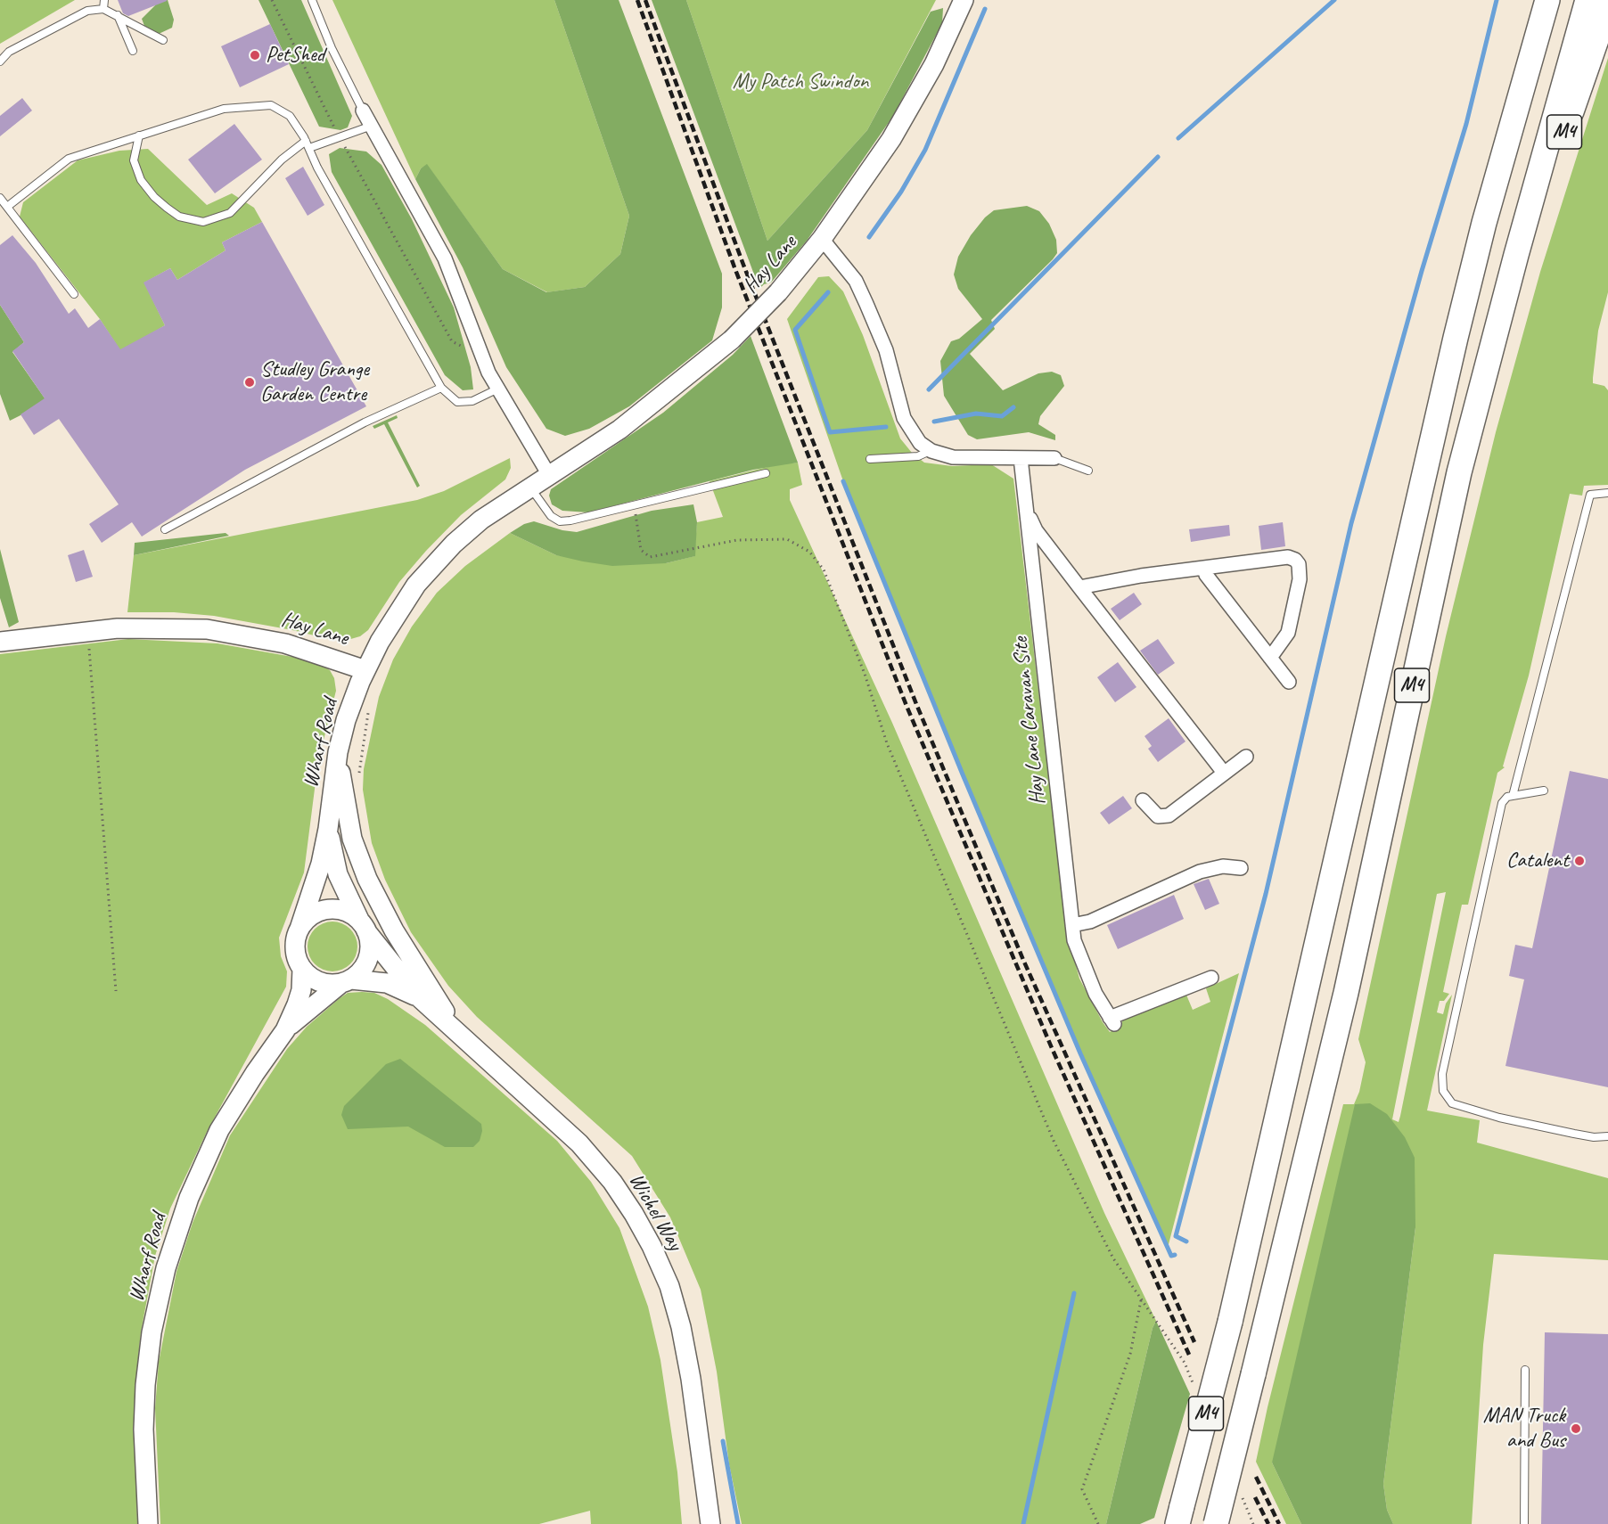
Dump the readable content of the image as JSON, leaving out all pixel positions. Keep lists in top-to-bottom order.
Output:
{
  "streets": {
    "highway": ["M4"],
    "main road": ["Hay Lane", "Wharf Road", "Wichel Way"],
    "street": ["Hay Lane Caravan Site"]
  },
  "crossings": [
    ["Hay Lane", "Wharf Road"],
    ["Wharf Road", "Wichel Way"]
  ],
  "parks": ["My Patch Swindon"],
  "places": [
    "PetShed",
    "Studley Grange Garden Centre",
    "Catalent",
    "MAN Truck and Bus"
  ]
}
